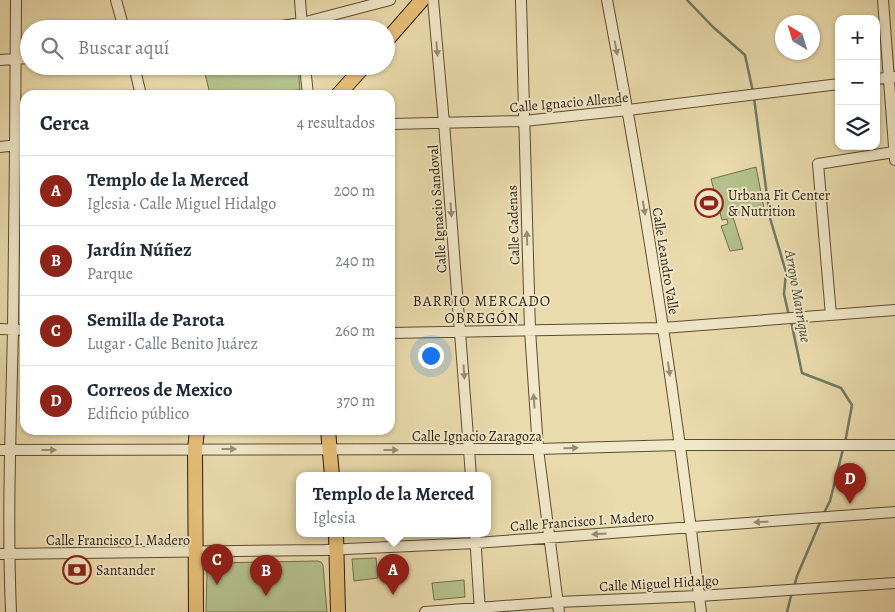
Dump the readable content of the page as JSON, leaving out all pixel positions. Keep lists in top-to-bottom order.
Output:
{
  "streets": {
    "street": [
      "Calle Ignacio Allende",
      "Calle Ignacio Sandoval",
      "Calle Cadenas",
      "Calle Leandro Valle",
      "Calle Ignacio Zaragoza",
      "Calle Francisco I. Madero",
      "Calle Miguel Hidalgo"
    ]
  },
  "crossings": [
    ["Calle Ignacio Allende", "Calle Ignacio Sandoval"],
    ["Calle Ignacio Allende", "Calle Cadenas"],
    ["Calle Ignacio Allende", "Calle Leandro Valle"],
    ["Calle Ignacio Sandoval", "Calle Ignacio Zaragoza"],
    ["Calle Cadenas", "Calle Ignacio Zaragoza"],
    ["Calle Cadenas", "Calle Francisco I. Madero"],
    ["Calle Cadenas", "Calle Miguel Hidalgo"],
    ["Calle Leandro Valle", "Calle Ignacio Zaragoza"],
    ["Calle Leandro Valle", "Calle Francisco I. Madero"],
    ["Calle Leandro Valle", "Calle Miguel Hidalgo"]
  ],
  "one_way": [
    "Calle Ignacio Sandoval",
    "Calle Cadenas",
    "Calle Leandro Valle",
    "Calle Ignacio Zaragoza",
    "Calle Francisco I. Madero"
  ],
  "districts": ["BARRIO MERCADO OBREGÓN"],
  "water": ["Arroyo Manrique"],
  "places": {
    "sports": ["Urbana Fit Center & Nutrition"],
    "bank": ["Santander"]
  },
  "north": "top left",
  "page": {
    "map_buttons": ["+", "−"],
    "search": "Buscar aquí",
    "heading": ["Cerca", "4 resultados"],
    "list": [
      {
        "mark": "A",
        "name": "Templo de la Merced",
        "note": "Iglesia · Calle Miguel Hidalgo",
        "value": "200 m"
      },
      {
        "mark": "B",
        "name": "Jardín Núñez",
        "note": "Parque",
        "value": "240 m"
      },
      {
        "mark": "C",
        "name": "Semilla de Parota",
        "note": "Lugar · Calle Benito Juárez",
        "value": "260 m"
      },
      {
        "mark": "D",
        "name": "Correos de Mexico",
        "note": "Edificio público",
        "value": "370 m"
      }
    ],
    "pins": [
      "D",
      "C",
      "A",
      "B"
    ],
    "popup": ["Templo de la Merced", "Iglesia"]
  }
}
